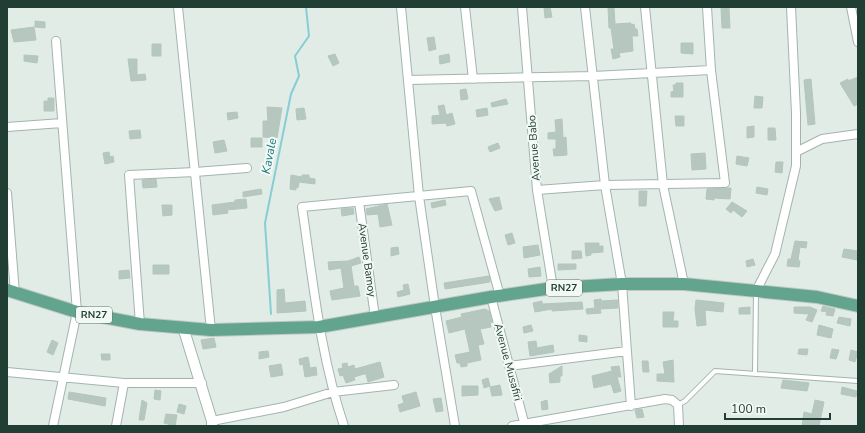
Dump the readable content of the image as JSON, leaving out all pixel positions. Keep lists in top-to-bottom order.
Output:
{
  "streets": {
    "main road": ["RN27"],
    "street": ["Avenue Babo", "Avenue Bamoy", "Avenue Musafiri"]
  },
  "crossings": [
    ["Avenue Babo", "RN27"],
    ["Avenue Bamoy", "RN27"],
    ["RN27", "Avenue Musafiri"]
  ],
  "water": ["Kavale"],
  "scale_bar": "100 m"
}
